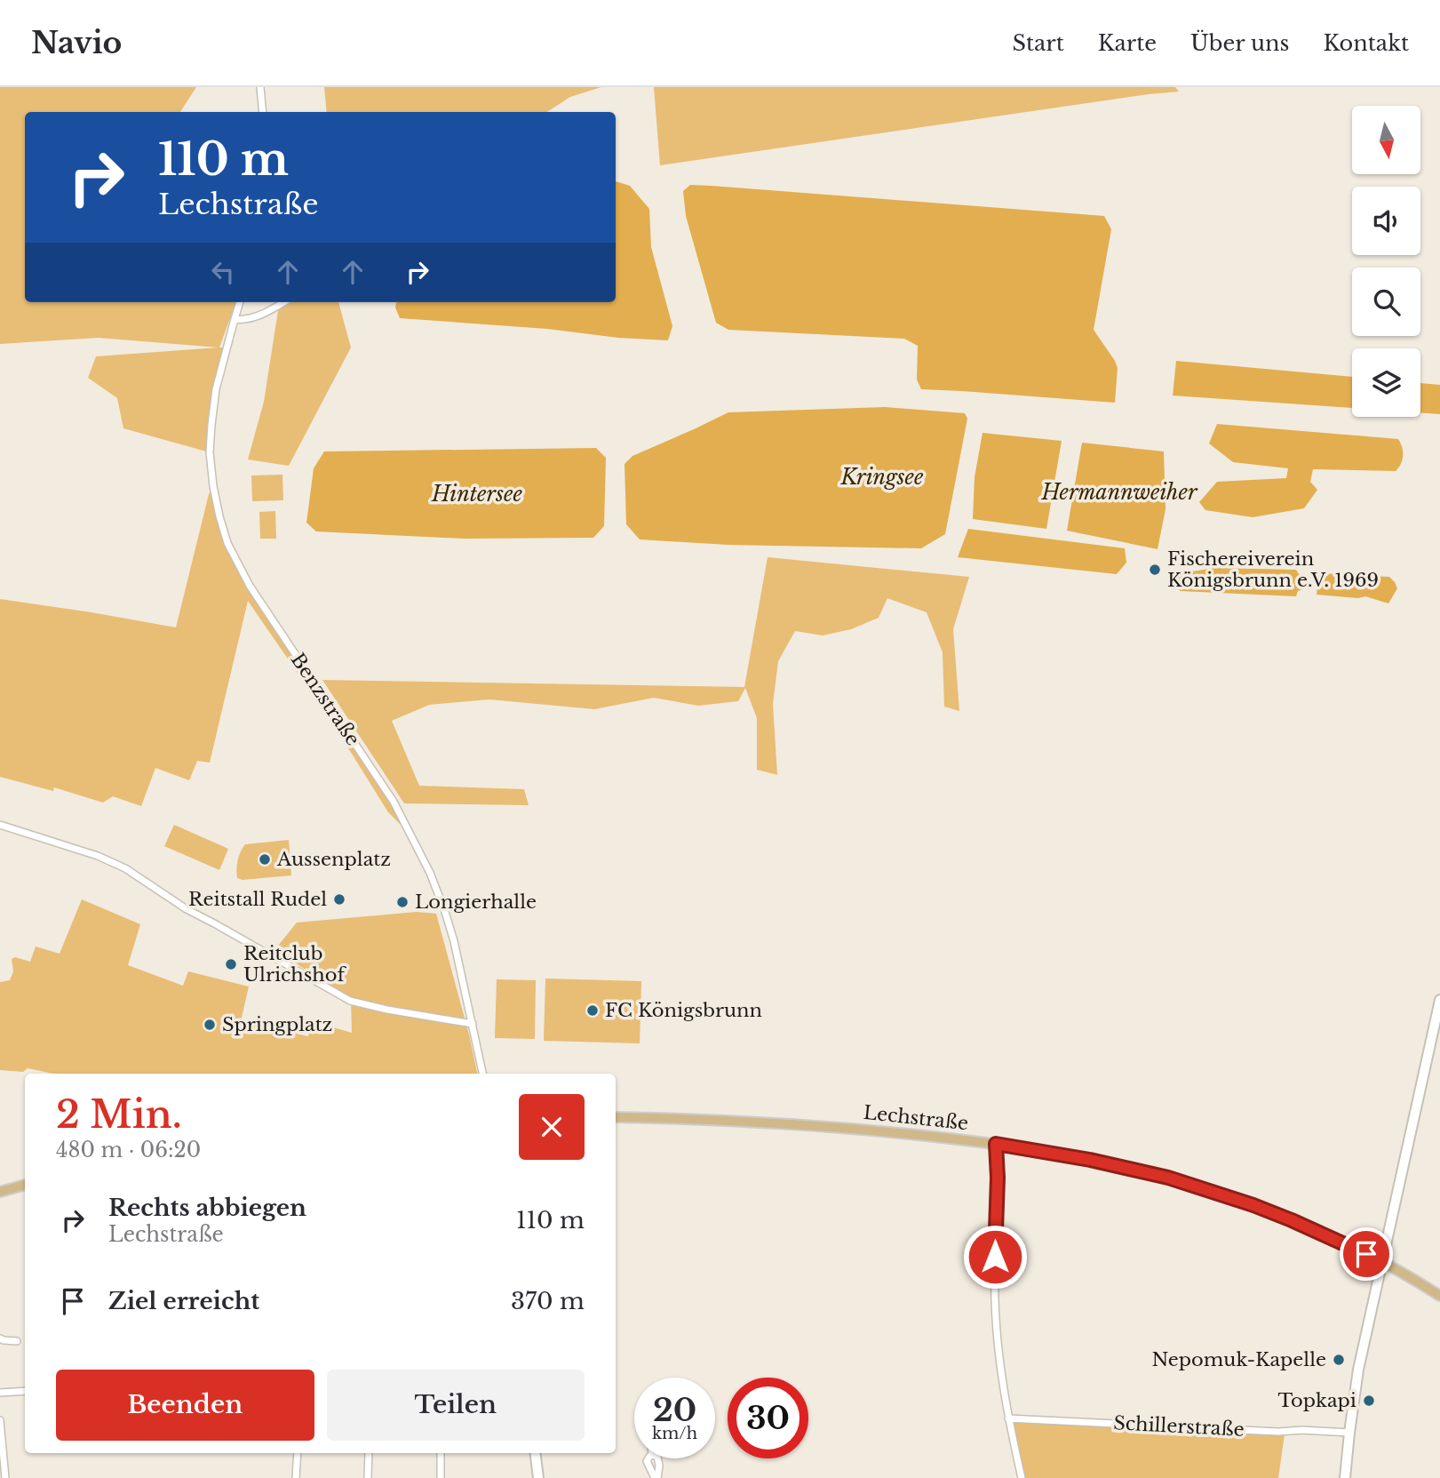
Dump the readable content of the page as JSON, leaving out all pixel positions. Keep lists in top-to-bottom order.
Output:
{
  "streets": {
    "main road": ["Lechstraße"],
    "street": ["Benzstraße", "Schillerstraße"]
  },
  "water": ["Kringsee", "Hermannweiher", "Hintersee"],
  "places": [
    "Fischereiverein Königsbrunn e.V. 1969",
    "Aussenplatz",
    "Reitstall Rudel",
    "Longierhalle",
    "Reitclub Ulrichshof",
    "FC Königsbrunn",
    "Springplatz",
    "Nepomuk-Kapelle",
    "Topkapi"
  ],
  "north": "bottom",
  "page": {
    "header": "Navio",
    "nav": [
      "Start",
      "Karte",
      "Über uns",
      "Kontakt"
    ],
    "turn": ["110 m", "Lechstraße"],
    "heading": ["2 Min.", "480 m · 06:20"],
    "list": [
      {
        "name": "Rechts abbiegen",
        "note": "Lechstraße",
        "value": "110 m"
      },
      {
        "name": "Ziel erreicht",
        "value": "370 m"
      }
    ],
    "buttons": ["Beenden", "Teilen"],
    "speed": "20 km/h",
    "limit": "30"
  }
}
